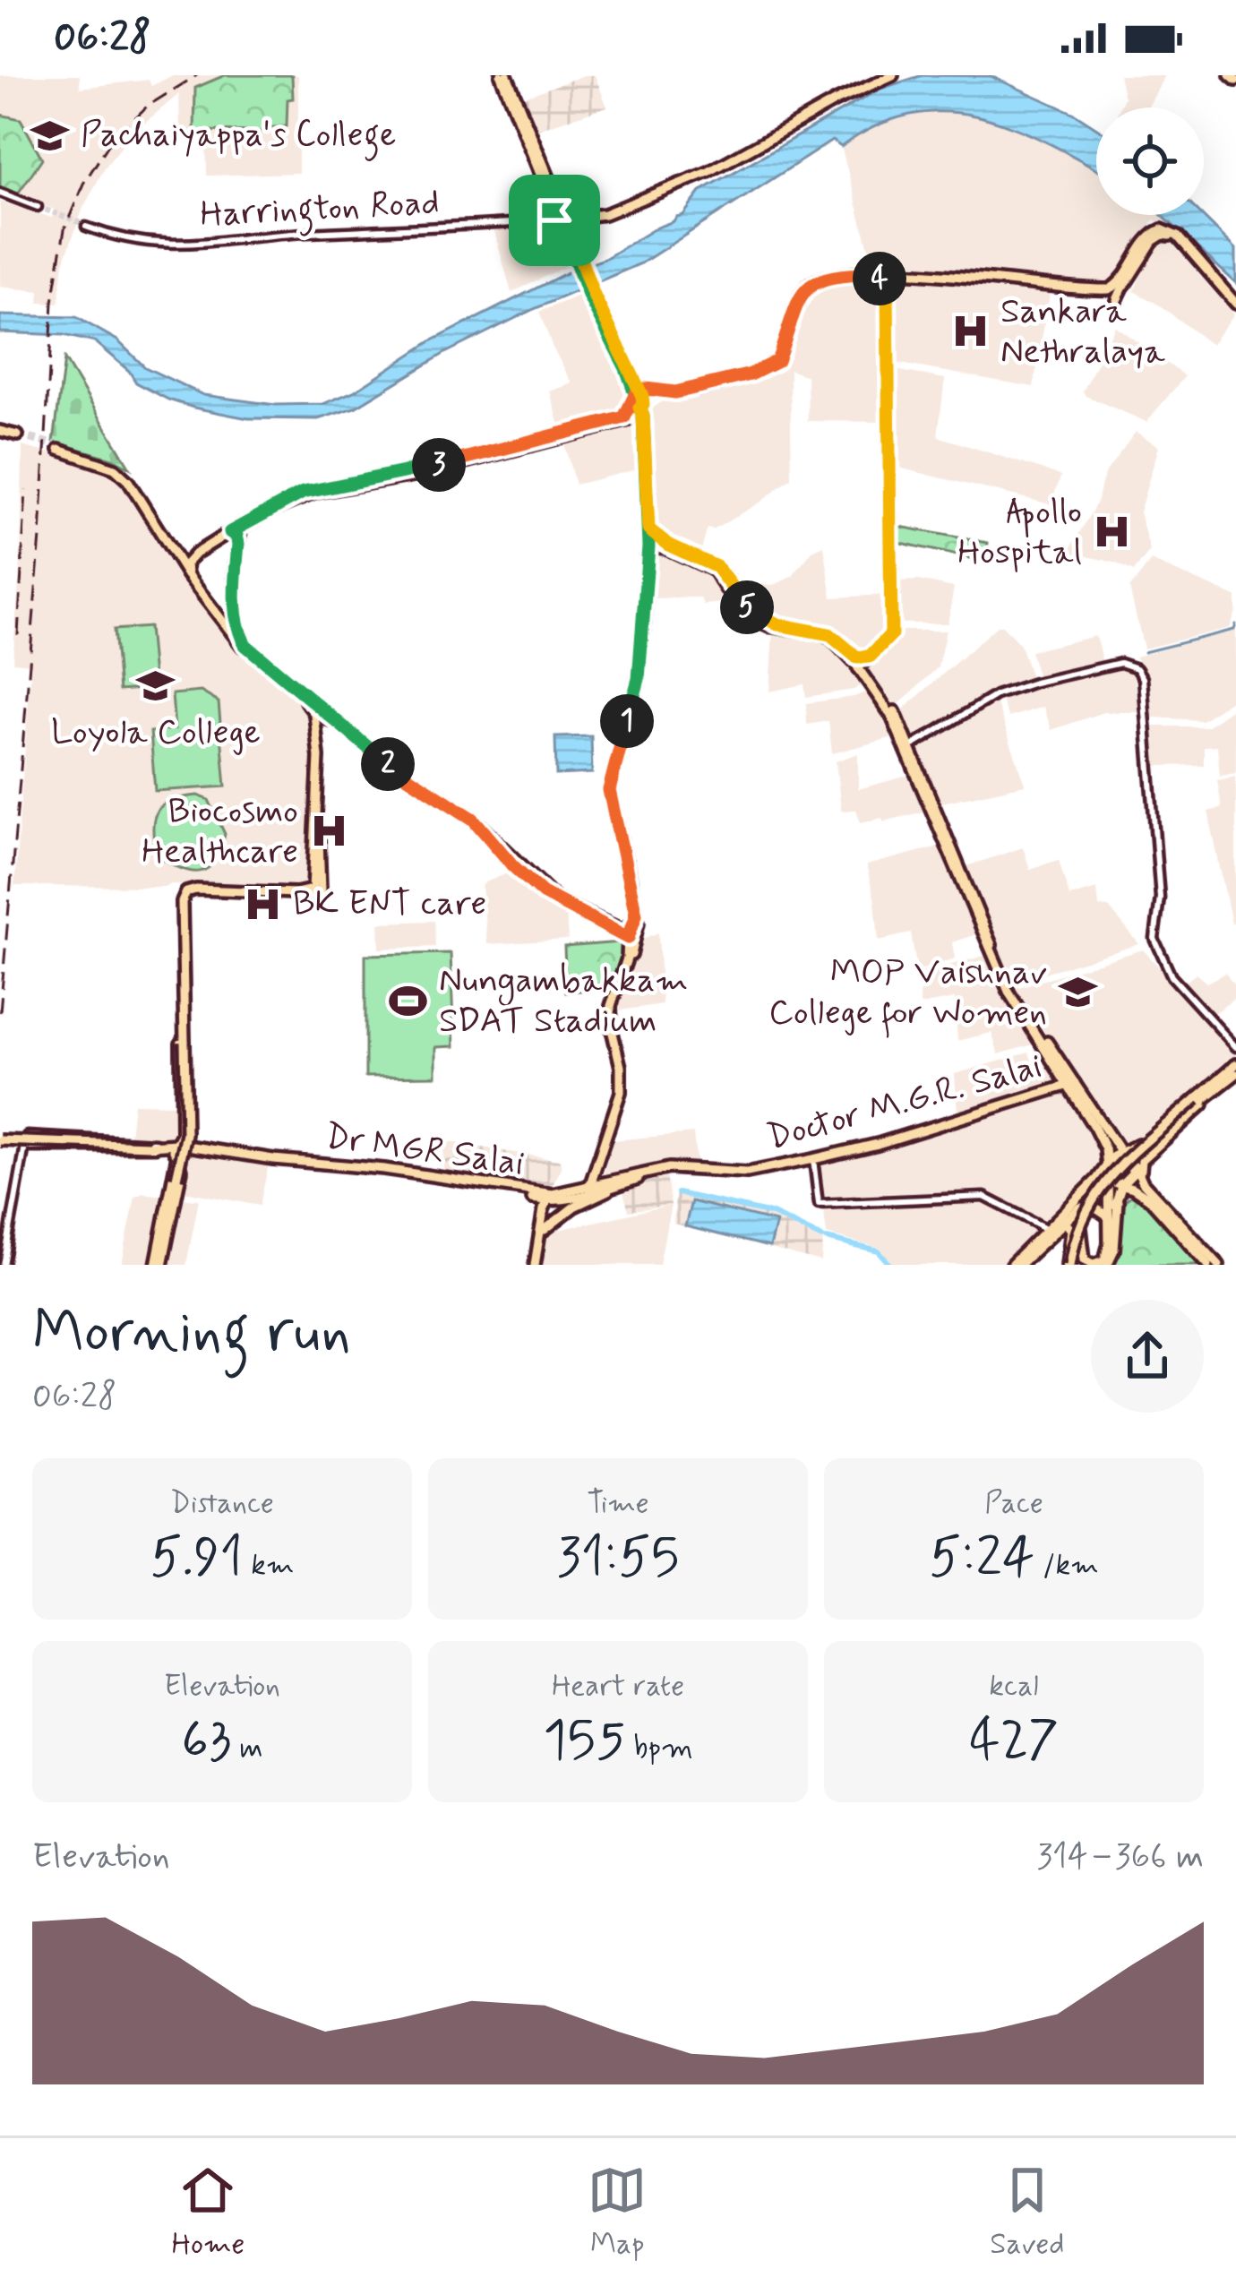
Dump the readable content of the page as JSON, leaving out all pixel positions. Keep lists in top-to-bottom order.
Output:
{
  "streets": {
    "main road": ["Doctor M.G.R. Salai", "Dr MGR Salai"],
    "street": ["Harrington Road"]
  },
  "crossings": [
    ["Doctor M.G.R. Salai", "Dr MGR Salai"]
  ],
  "places": {
    "school or university": ["Pachaiyappa's College", "Loyola College", "MOP Vaishnav College for Women"],
    "hospital": [
      "Sankara Nethralaya",
      "Apollo Hospital",
      "Biocosmo Healthcare",
      "BK ENT care"
    ],
    "sports": ["Nungambakkam SDAT Stadium"]
  },
  "page": {
    "status": "06:28",
    "pins": [
      "4",
      "3",
      "5",
      "1",
      "2"
    ],
    "heading": ["Morning run", "06:28"],
    "stats": [
      ["Distance", "5.91 km"],
      ["Time", "31:55"],
      ["Pace", "5:24 /km"],
      ["Elevation", "63 m"],
      ["Heart rate", "155 bpm"],
      ["kcal", "427"]
    ],
    "chart": ["Elevation", "314–366 m"],
    "tabs": ["Home", "Map", "Saved"]
  }
}
